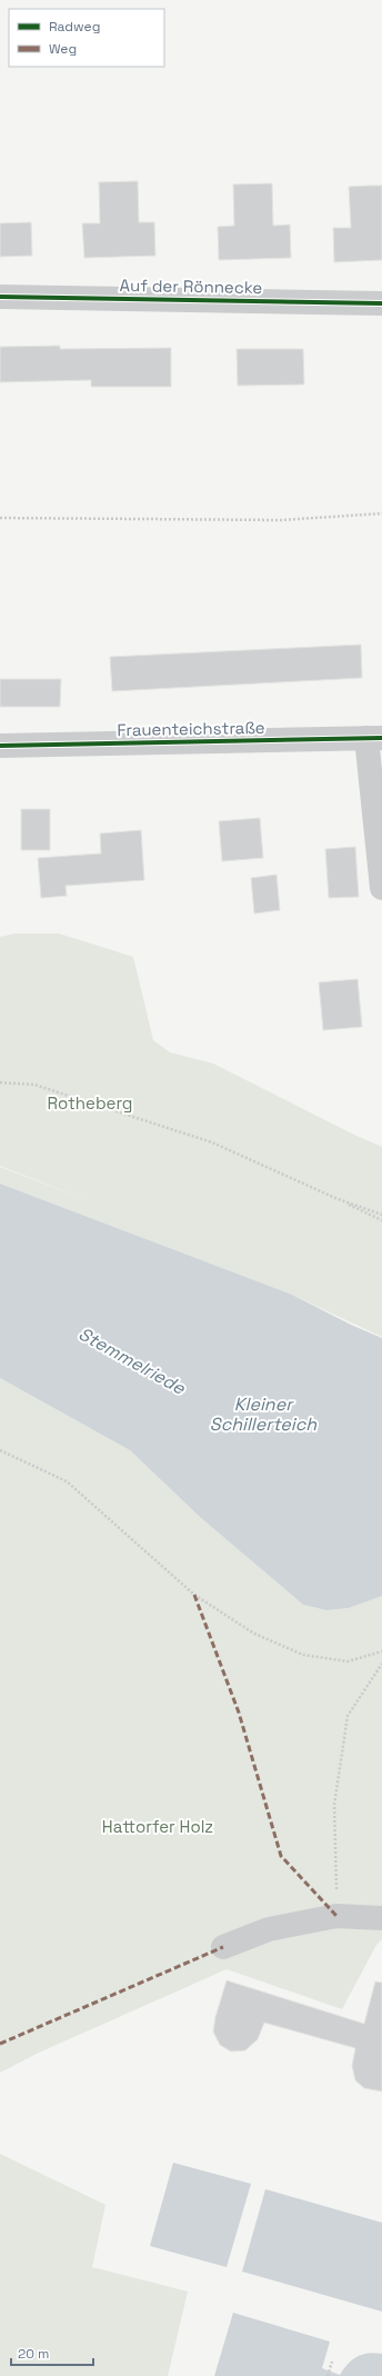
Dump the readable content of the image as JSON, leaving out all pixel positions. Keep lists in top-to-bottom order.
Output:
{
  "streets": {
    "street": ["Auf der Rönnecke", "Frauenteichstraße"]
  },
  "water": ["Stemmelriede", "Kleiner Schillerteich"],
  "parks": ["Rotheberg", "Hattorfer Holz"],
  "legend": ["Radweg", "Weg"],
  "scale_bar": "20 m"
}
